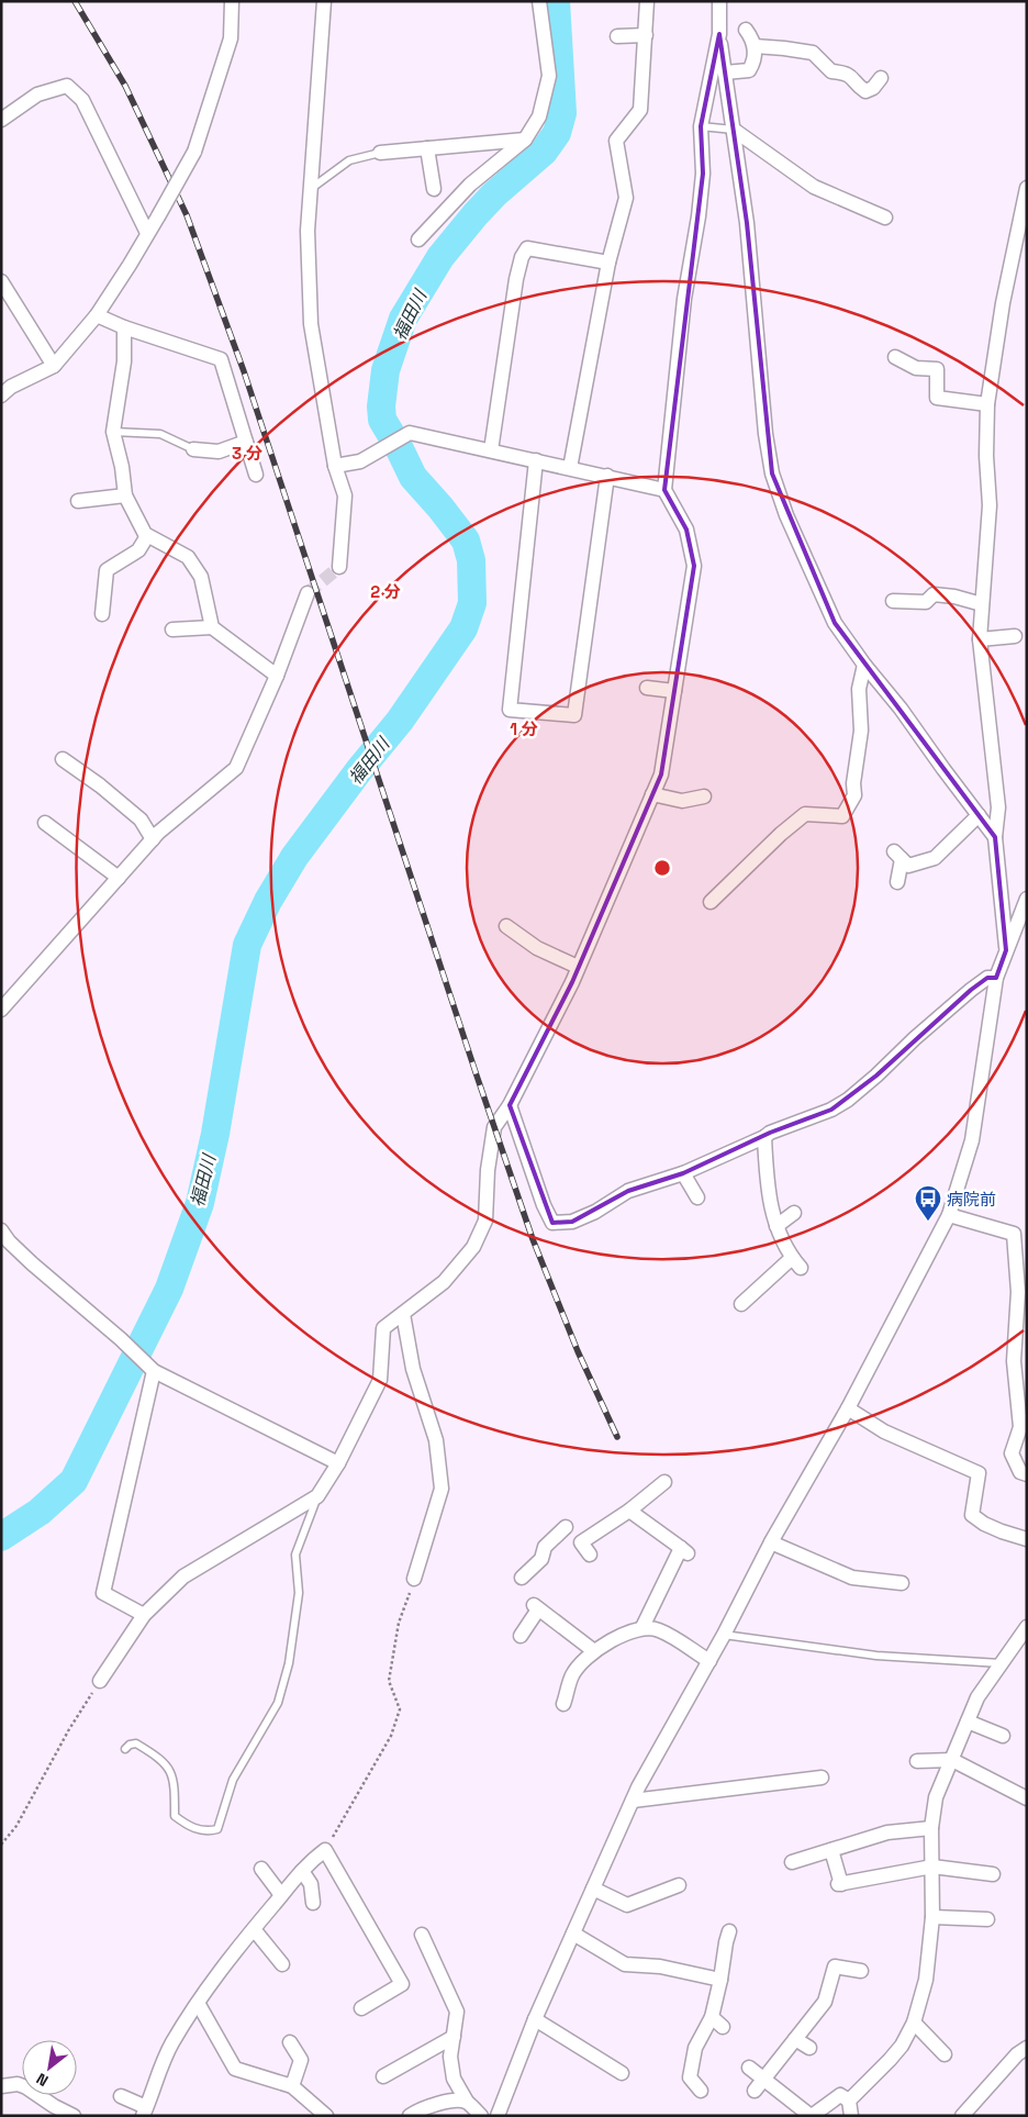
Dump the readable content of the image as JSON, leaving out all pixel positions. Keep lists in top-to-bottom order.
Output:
{
  "water": ["福田川"],
  "places": {
    "bus stop": ["病院前"]
  },
  "north": "bottom left",
  "rings": ["3 分", "2 分", "1 分"]
}
